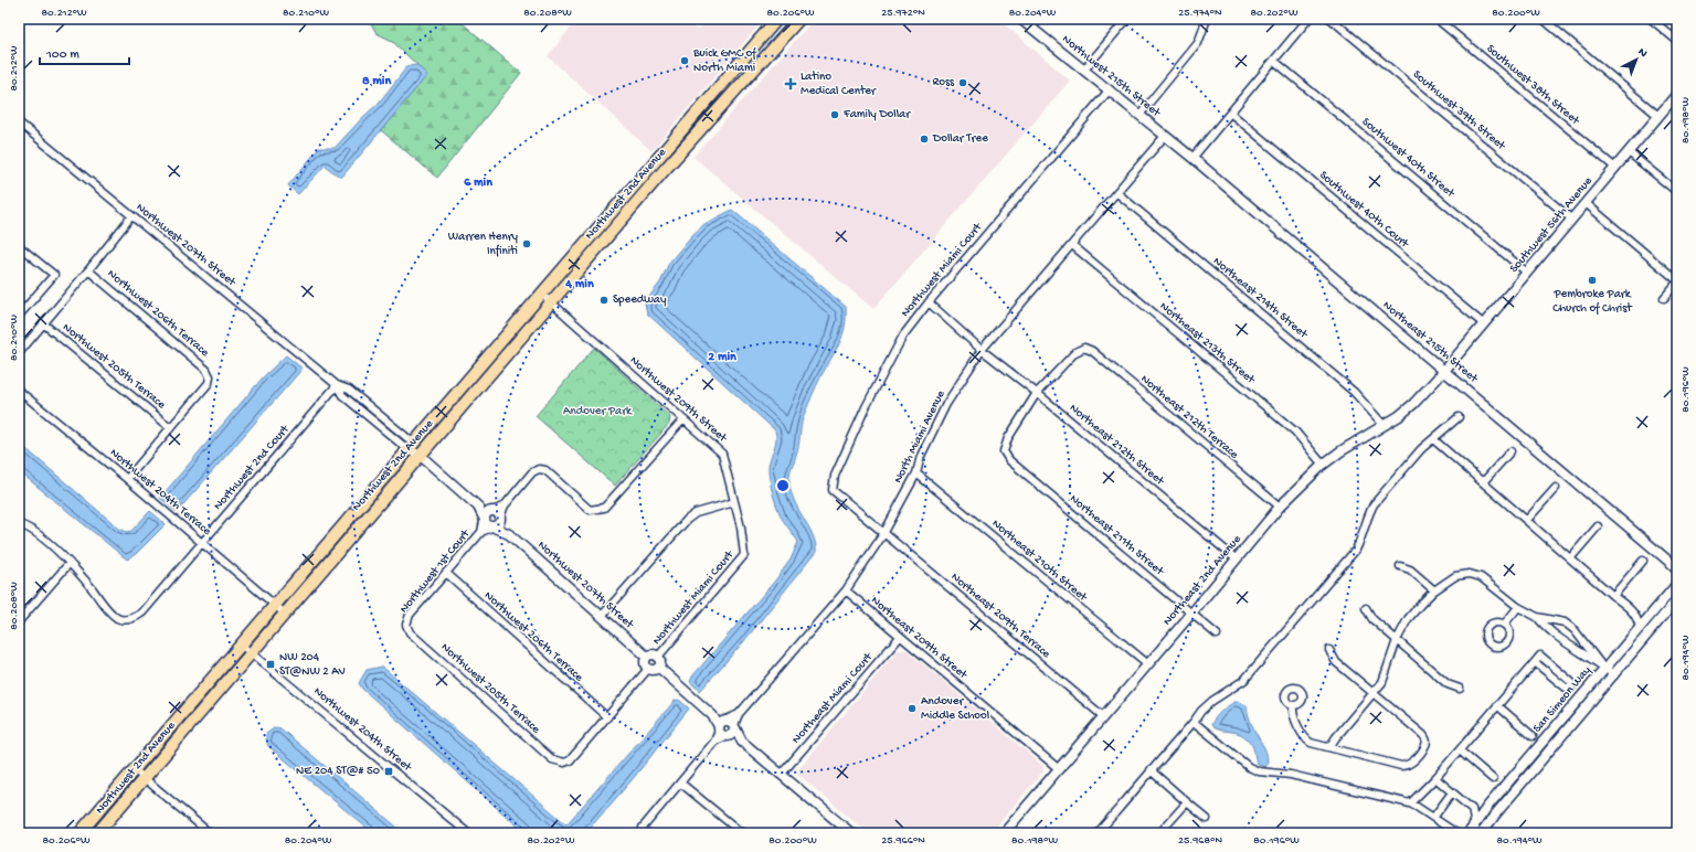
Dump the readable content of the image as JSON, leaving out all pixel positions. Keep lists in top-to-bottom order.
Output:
{
  "streets": {
    "main road": ["Northwest 2nd Avenue"],
    "street": [
      "Northwest 215th Street",
      "Southwest 38th Street",
      "Southwest 39th Street",
      "Southwest 40th Street",
      "Southwest 40th Court",
      "Southwest 56th Avenue",
      "Northwest 207th Street",
      "Northwest Miami Court",
      "Northeast 214th Street",
      "Northwest 206th Terrace",
      "Northeast 215th Street",
      "Northeast 213th Street",
      "Northwest 205th Terrace",
      "Northwest 209th Street",
      "Northeast 212th Terrace",
      "North Miami Avenue",
      "Northeast 212th Street",
      "Northwest 2nd Court",
      "Northwest 204th Terrace",
      "Northeast 211th Street",
      "Northeast 210th Street",
      "Northwest 1st Court",
      "Northeast 2nd Avenue",
      "Northeast 209th Terrace",
      "Northeast 209th Street",
      "Northeast Miami Court",
      "San Simeon Way",
      "Northwest 204th Street"
    ]
  },
  "crossings": [
    ["Northwest 215th Street", "Northwest Miami Court"],
    ["Northwest 215th Street", "Northeast 215th Street"],
    ["Northwest 215th Street", "North Miami Avenue"],
    ["Southwest 38th Street", "Southwest 56th Avenue"],
    ["Southwest 39th Street", "Southwest 56th Avenue"],
    ["Southwest 40th Street", "Southwest 56th Avenue"],
    ["Northwest 2nd Avenue", "Northwest 207th Street"],
    ["Northwest 2nd Avenue", "Northwest 209th Street"],
    ["Northwest 2nd Avenue", "Northwest 204th Terrace"],
    ["Northwest 2nd Avenue", "Northwest 204th Street"],
    ["Southwest 40th Court", "Southwest 56th Avenue"],
    ["Southwest 56th Avenue", "Northeast 215th Street"],
    ["Southwest 56th Avenue", "Northeast 2nd Avenue"],
    ["Northwest 207th Street", "Northwest Miami Court"],
    ["Northwest 207th Street", "Northwest 2nd Court"],
    ["Northwest 207th Street", "Northwest 1st Court"],
    ["Northwest Miami Court", "Northwest 209th Street"],
    ["Northwest Miami Court", "Northeast 212th Street"],
    ["Northwest Miami Court", "Northeast 209th Terrace"],
    ["Northeast 214th Street", "North Miami Avenue"],
    ["Northeast 214th Street", "Northeast 2nd Avenue"],
    ["Northwest 206th Terrace", "Northwest 205th Terrace"],
    ["Northwest 206th Terrace", "Northwest 1st Court"],
    ["Northeast 215th Street", "North Miami Avenue"],
    ["Northeast 215th Street", "Northeast 2nd Avenue"],
    ["Northeast 213th Street", "North Miami Avenue"],
    ["Northeast 213th Street", "Northeast 2nd Avenue"],
    ["Northwest 205th Terrace", "Northwest 1st Court"],
    ["Northeast 212th Terrace", "Northeast 212th Street"],
    ["Northeast 212th Terrace", "Northeast 211th Street"],
    ["Northeast 212th Terrace", "Northeast 2nd Avenue"],
    ["North Miami Avenue", "Northeast 212th Street"],
    ["North Miami Avenue", "Northeast 210th Street"],
    ["North Miami Avenue", "Northeast 209th Terrace"],
    ["North Miami Avenue", "Northeast 209th Street"],
    ["Northeast 212th Street", "Northeast 211th Street"],
    ["Northeast 212th Street", "Northeast 2nd Avenue"],
    ["Northwest 2nd Court", "Northwest 204th Terrace"],
    ["Northeast 211th Street", "Northeast 2nd Avenue"],
    ["Northeast 210th Street", "Northeast 2nd Avenue"],
    ["Northeast 2nd Avenue", "Northeast 209th Terrace"],
    ["Northeast 2nd Avenue", "Northeast 209th Street"],
    ["Northeast 209th Street", "Northeast Miami Court"]
  ],
  "parks": ["Andover Park"],
  "places": {
    "other": [
      "Buick GMC of North Miami",
      "Ross",
      "Family Dollar",
      "Dollar Tree",
      "Warren Henry Infiniti",
      "Pembroke Park Church of Christ",
      "Speedway",
      "Andover Middle School"
    ],
    "health": ["Latino Medical Center"],
    "transit": ["NW 204 ST@NW 2 AV", "NE 204 ST@# 50"]
  },
  "scale_bar": "100 m",
  "north": "top right",
  "coordinates": [
    "80.212°W",
    "80.210°W",
    "80.208°W",
    "80.206°W",
    "25.972°N",
    "80.204°W",
    "25.974°N",
    "80.202°W",
    "80.200°W",
    "80.198°W",
    "80.196°W",
    "80.194°W",
    "25.966°N",
    "25.968°N"
  ],
  "rings": [
    "8 min",
    "6 min",
    "4 min",
    "2 min"
  ]
}
